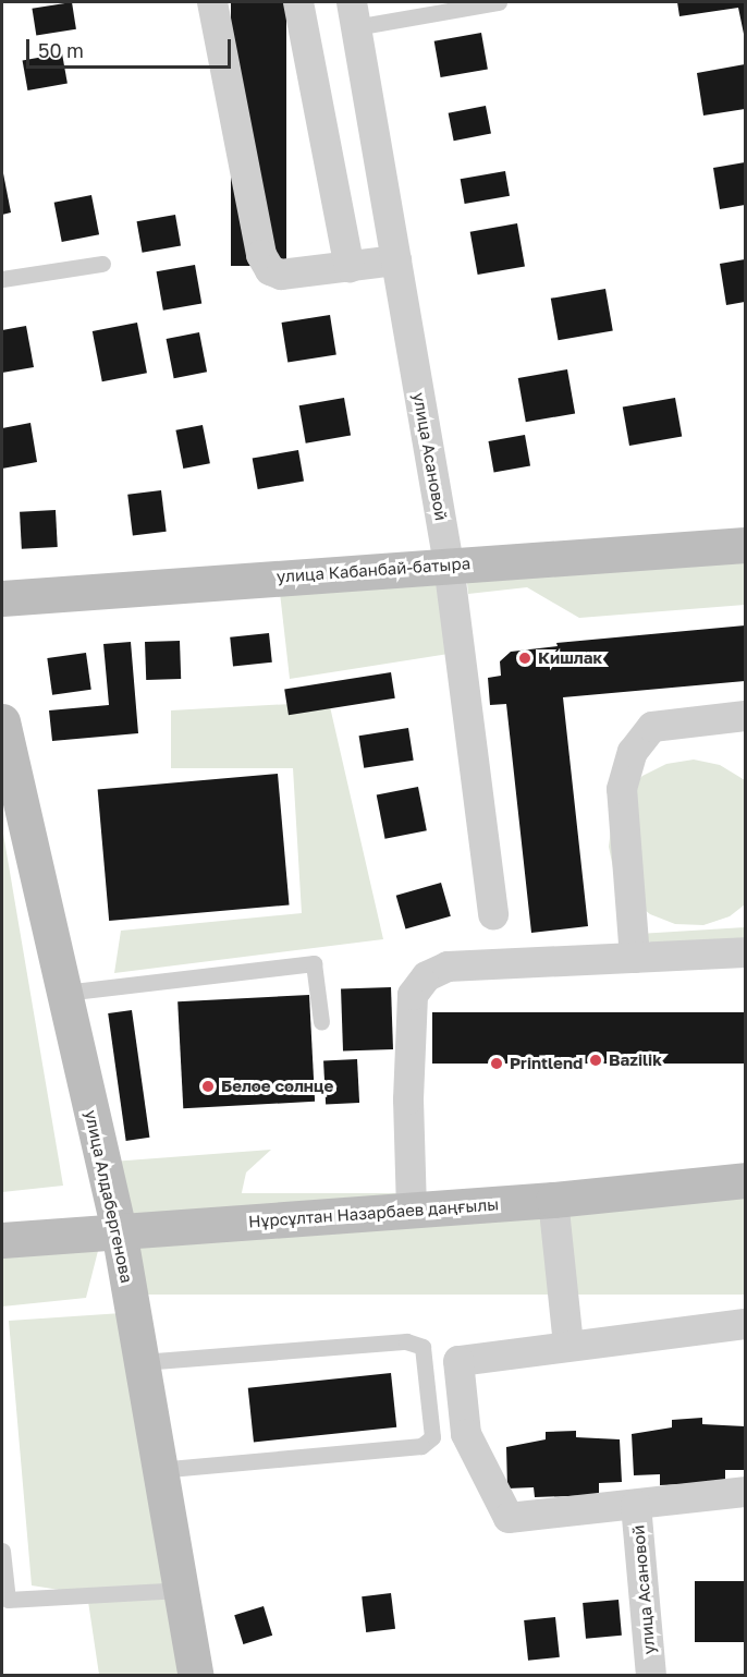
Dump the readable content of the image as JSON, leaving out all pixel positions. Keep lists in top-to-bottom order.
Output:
{
  "streets": {
    "main road": ["улица Кабанбай-батыра", "улица Алдабергенова", "Нұрсұлтан Назарбаев даңғылы"],
    "street": ["улица Асановой"]
  },
  "crossings": [
    ["улица Асановой", "улица Кабанбай-батыра"],
    ["улица Алдабергенова", "Нұрсұлтан Назарбаев даңғылы"]
  ],
  "places": [
    "Кишлак",
    "Bazilik",
    "Printlend",
    "Белое солнце"
  ],
  "scale_bar": "50 m"
}
